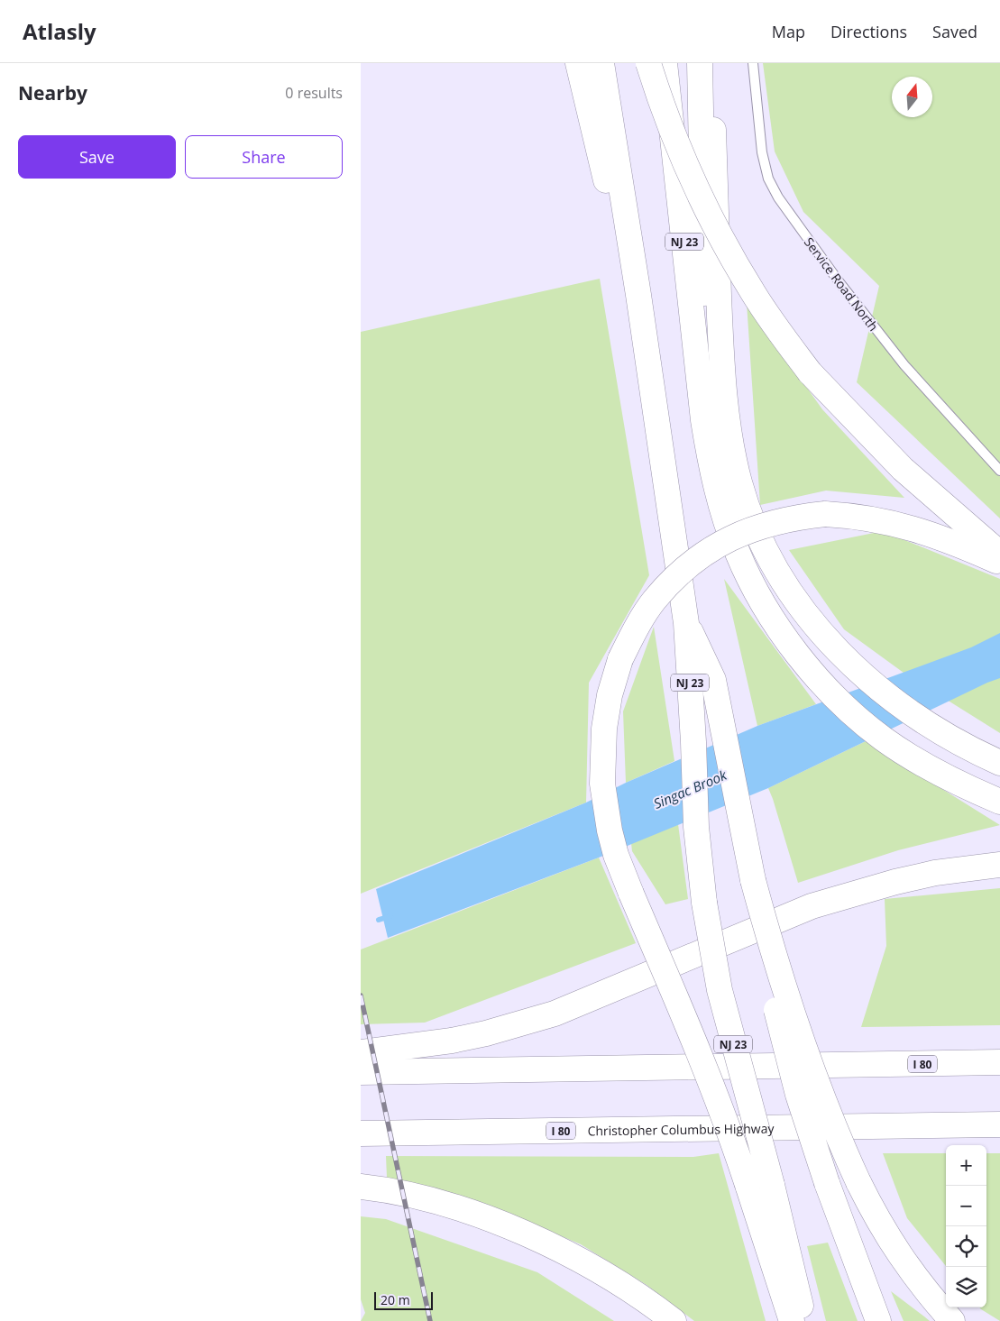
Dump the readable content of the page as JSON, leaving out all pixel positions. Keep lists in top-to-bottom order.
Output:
{
  "streets": {
    "main road": ["NJ 23", "I 80", "Christopher Columbus Highway"],
    "lane": ["Service Road North"]
  },
  "water": ["Singac Brook"],
  "scale_bar": "20 m",
  "north": "top",
  "page": {
    "header": "Atlasly",
    "nav": ["Map", "Directions", "Saved"],
    "heading": ["Nearby", "0 results"],
    "buttons": ["Save", "Share"],
    "map_buttons": ["+", "−"],
    "scale": "20 m"
  }
}
